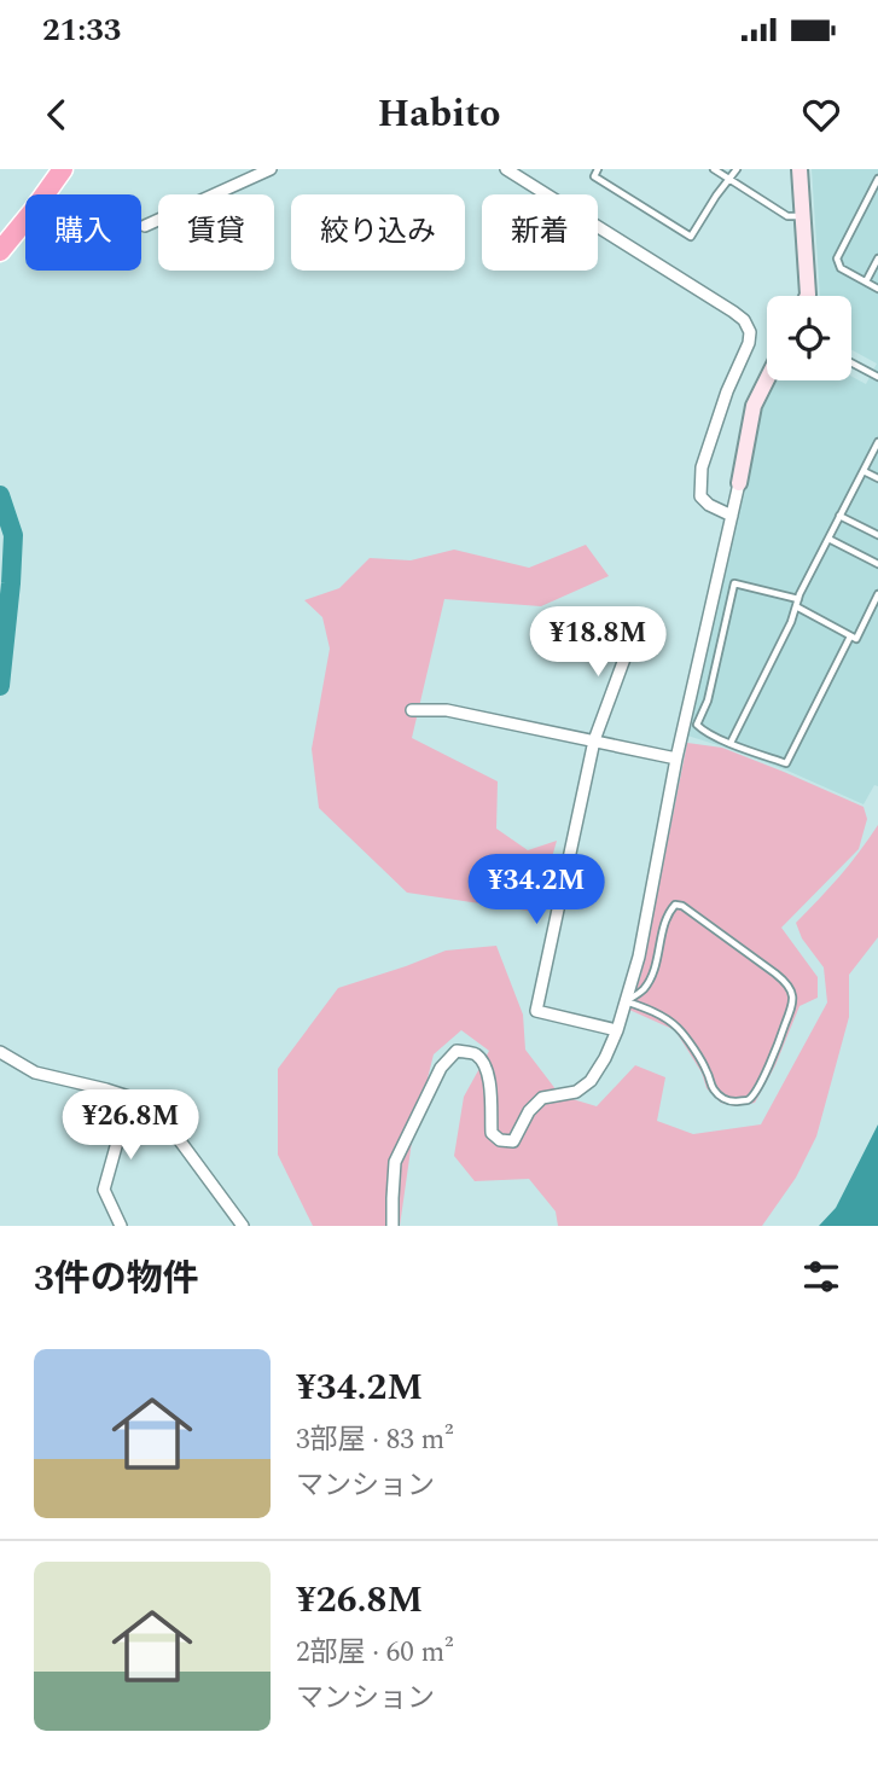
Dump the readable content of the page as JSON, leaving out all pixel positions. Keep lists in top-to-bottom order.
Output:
{
  "page": {
    "status": "21:33",
    "header": "Habito",
    "chip": [
      "購入",
      "賃貸",
      "絞り込み",
      "新着"
    ],
    "price": ["¥18.8M", "¥34.2M", "¥26.8M"],
    "heading": "3件の物件",
    "list": [
      {
        "name": "¥34.2M",
        "note": "3部屋 · 83 m² · マンション"
      },
      {
        "name": "¥26.8M",
        "note": "2部屋 · 60 m² · マンション"
      }
    ]
  }
}
